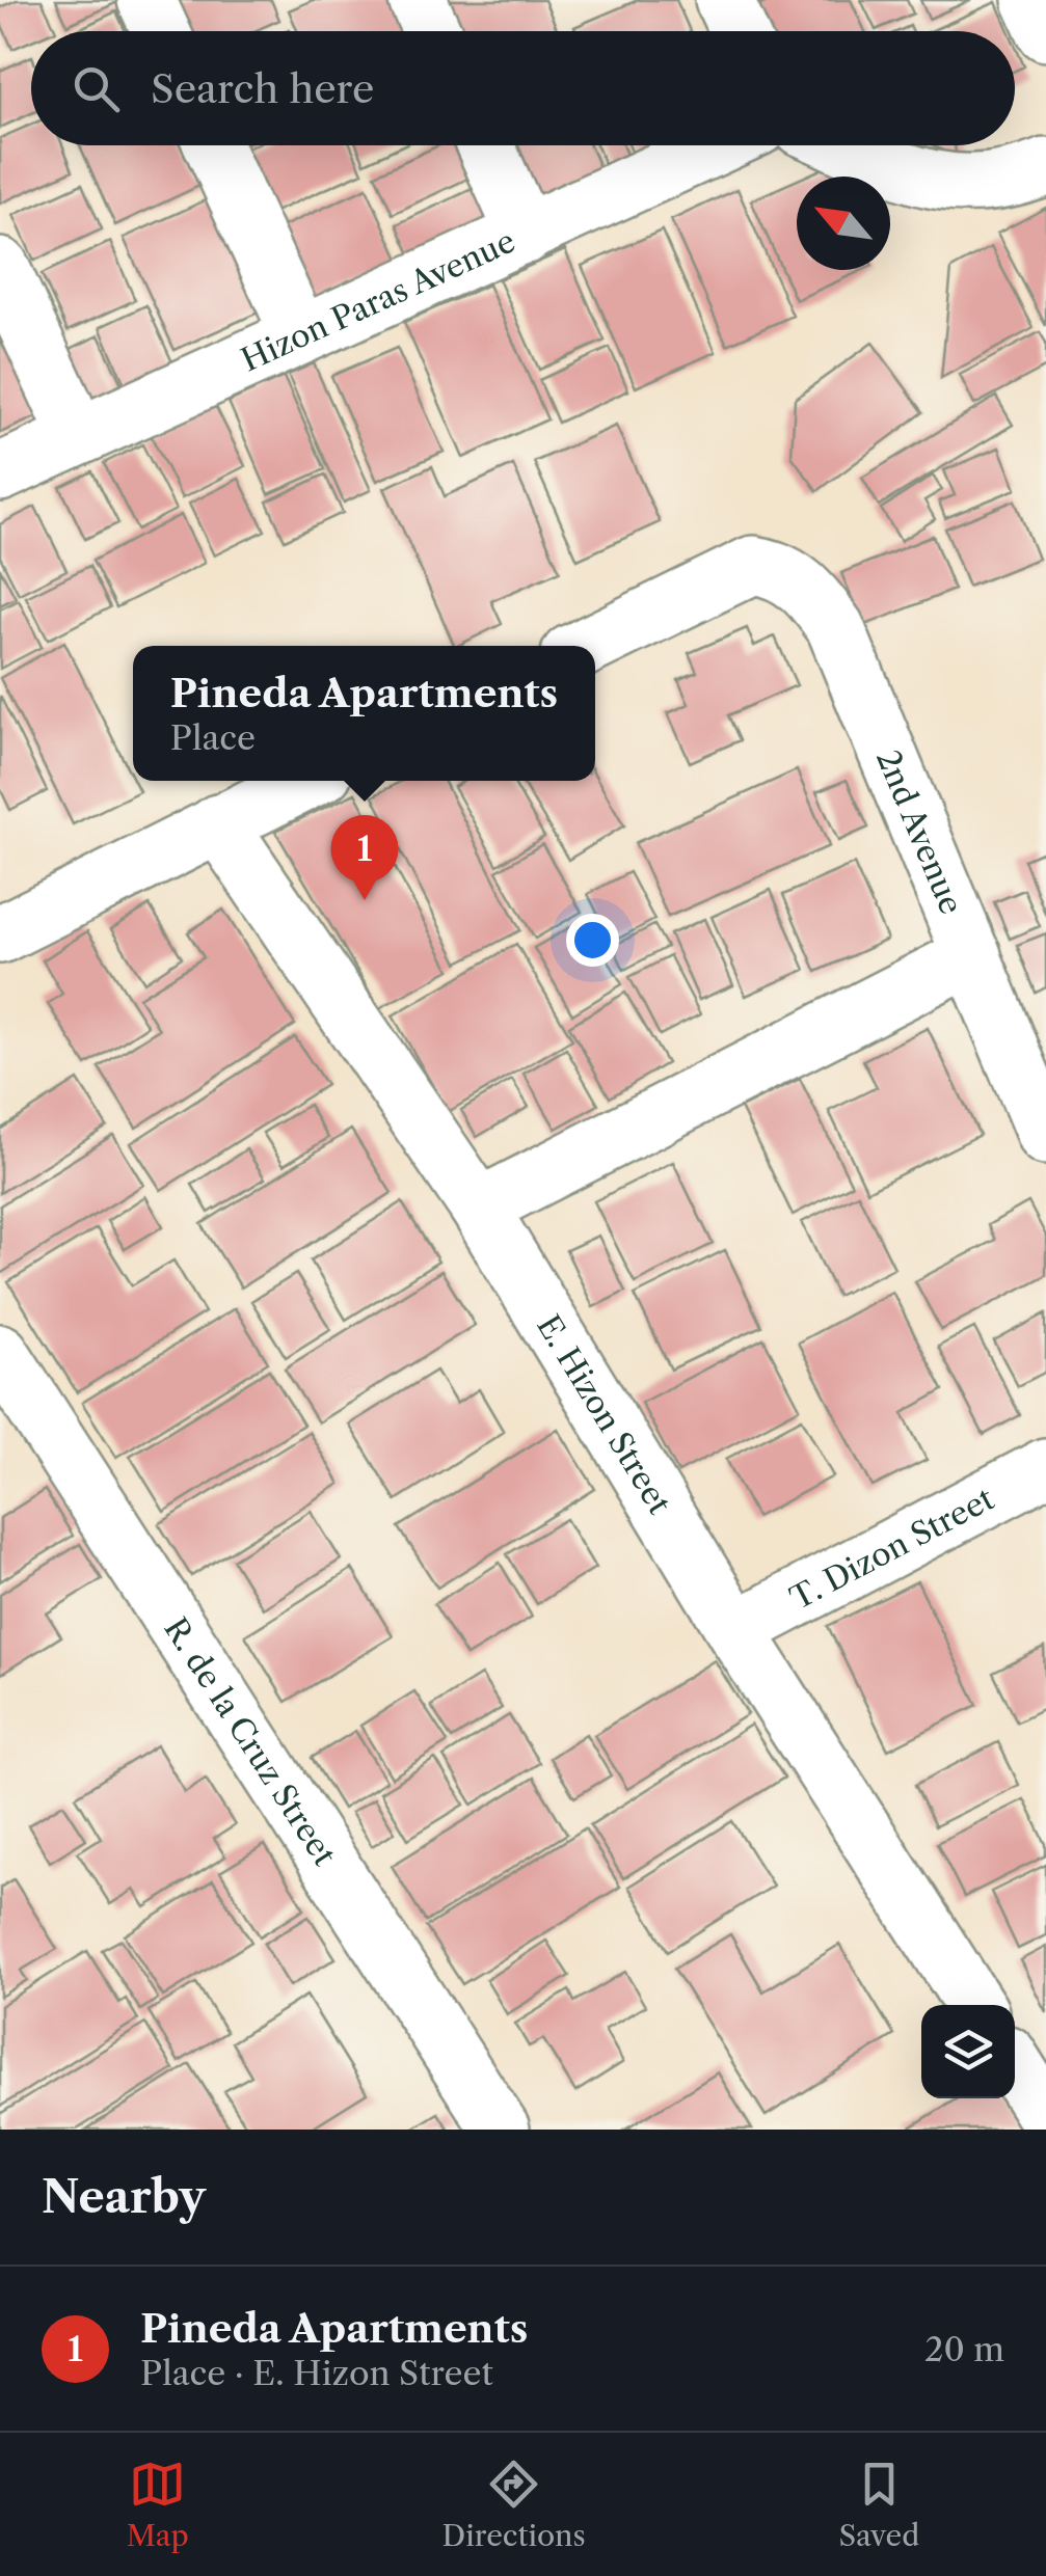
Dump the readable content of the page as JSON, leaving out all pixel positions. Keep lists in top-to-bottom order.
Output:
{
  "streets": {
    "street": [
      "Hizon Paras Avenue",
      "2nd Avenue",
      "E. Hizon Street",
      "T. Dizon Street",
      "R. de la Cruz Street"
    ]
  },
  "crossings": [
    ["E. Hizon Street", "T. Dizon Street"]
  ],
  "north": "top left",
  "page": {
    "search": "Search here",
    "popup": ["Pineda Apartments", "Place"],
    "pins": "1",
    "heading": "Nearby",
    "list": [
      {
        "mark": "1",
        "name": "Pineda Apartments",
        "note": "Place · E. Hizon Street",
        "value": "20 m"
      }
    ],
    "nav": ["Map", "Directions", "Saved"]
  }
}
